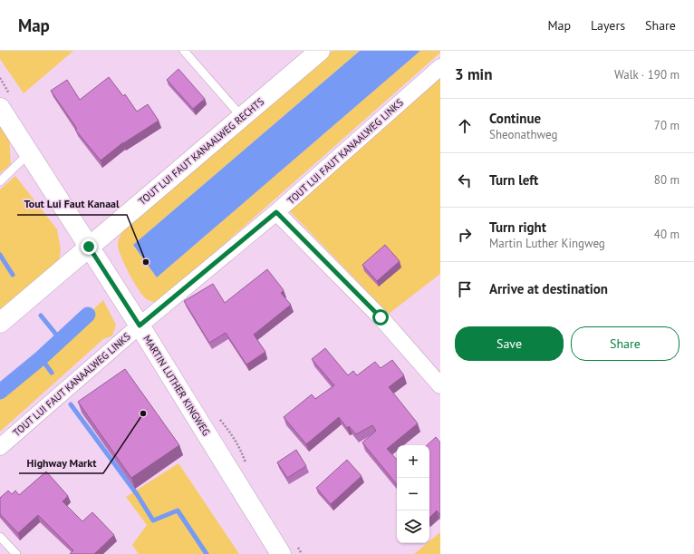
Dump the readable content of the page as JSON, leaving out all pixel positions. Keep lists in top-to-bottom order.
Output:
{
  "streets": {
    "main road": ["TOUT LUI FAUT KANAALWEG RECHTS", "MARTIN LUTHER KINGWEG"],
    "street": ["TOUT LUI FAUT KANAALWEG LINKS"]
  },
  "crossings": [
    ["TOUT LUI FAUT KANAALWEG RECHTS", "MARTIN LUTHER KINGWEG"],
    ["TOUT LUI FAUT KANAALWEG LINKS", "MARTIN LUTHER KINGWEG"]
  ],
  "places": ["Tout Lui Faut Kanaal", "Highway Markt"],
  "page": {
    "header": "Map",
    "nav": ["Map", "Layers", "Share"],
    "heading": ["3 min", "Walk · 190 m"],
    "list": [
      ["Continue", "Sheonathweg", "70 m"],
      ["Turn left", "80 m"],
      ["Turn right", "Martin Luther Kingweg", "40 m"],
      "Arrive at destination"
    ],
    "buttons": ["Save", "Share"],
    "map_buttons": ["+", "−"]
  }
}
